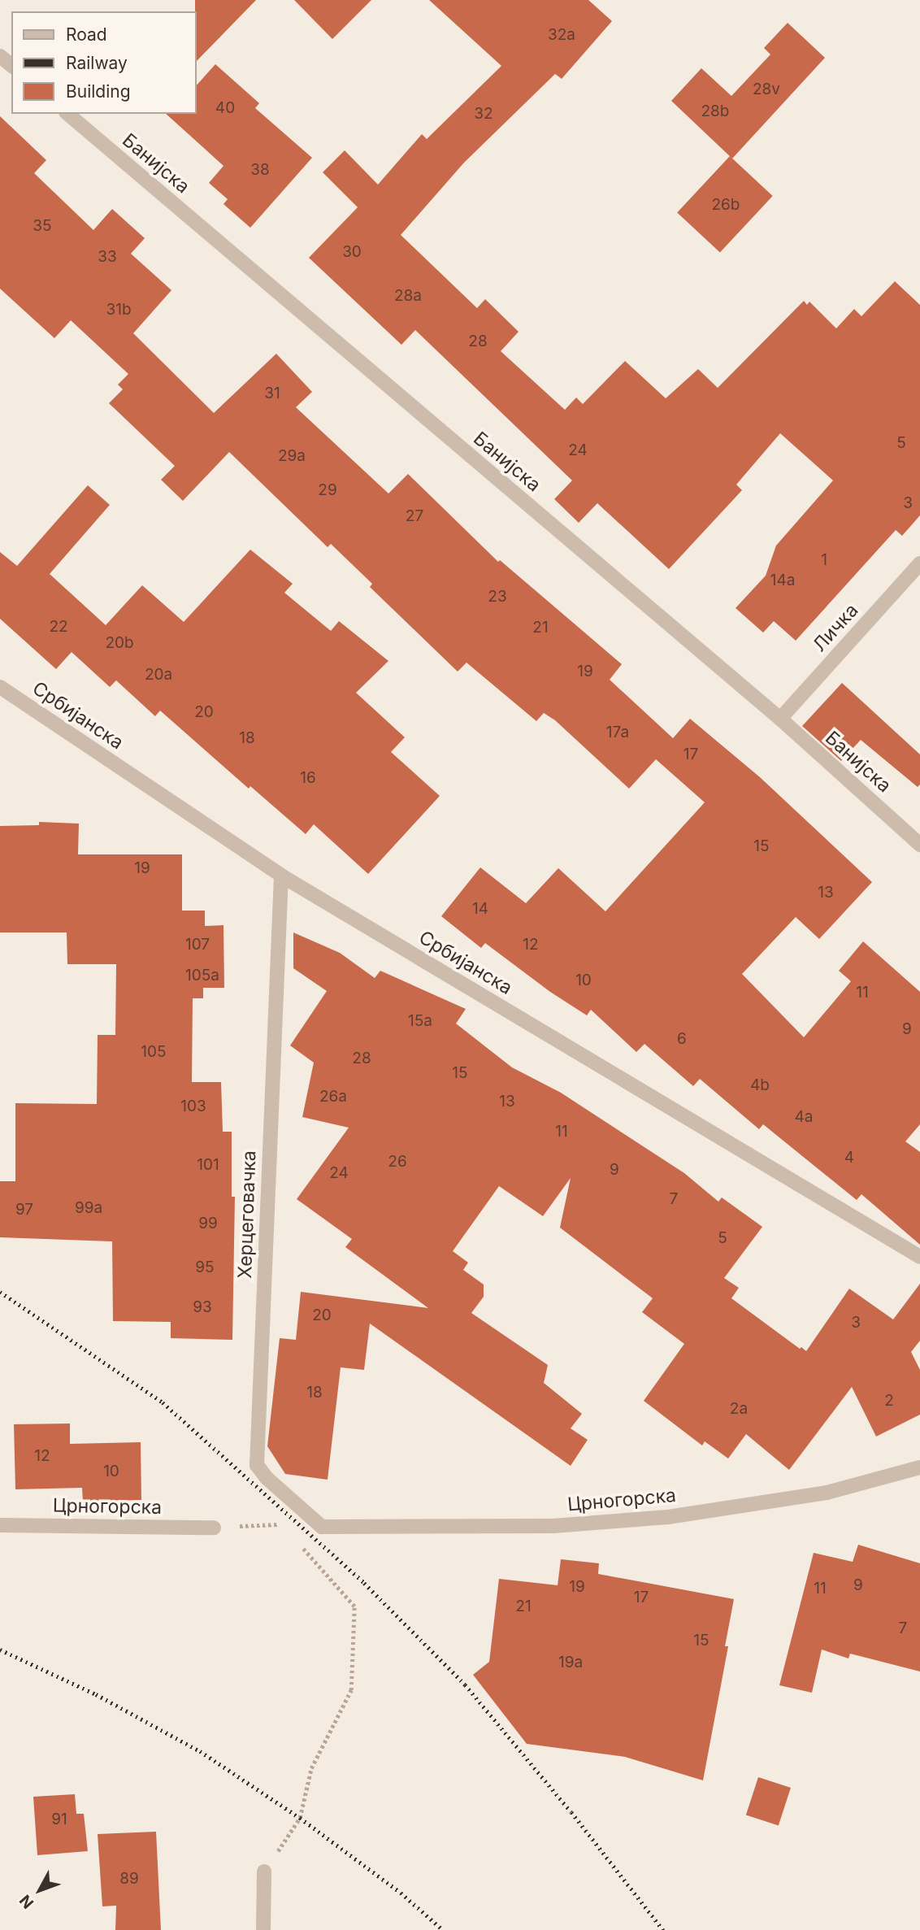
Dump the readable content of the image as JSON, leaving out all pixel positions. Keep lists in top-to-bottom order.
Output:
{
  "streets": {
    "street": [
      "Банијска",
      "Личка",
      "Србијанска",
      "Херцеговачка",
      "Црногорска"
    ]
  },
  "crossings": [
    ["Банијска", "Личка"],
    ["Србијанска", "Херцеговачка"],
    ["Херцеговачка", "Црногорска"]
  ],
  "house_numbers": [
    "32a",
    "28v",
    "40",
    "28b",
    "32",
    "38",
    "26b",
    "35",
    "30",
    "33",
    "28a",
    "31b",
    "28",
    "31",
    "5",
    "24",
    "29a",
    "29",
    "3",
    "27",
    "1",
    "14a",
    "23",
    "22",
    "21",
    "20b",
    "19",
    "20a",
    "20",
    "17a",
    "18",
    "17",
    "16",
    "15",
    "19",
    "13",
    "14",
    "107",
    "12",
    "105a",
    "10",
    "11",
    "15a",
    "9",
    "6",
    "105",
    "28",
    "15",
    "4b",
    "26a",
    "13",
    "103",
    "4a",
    "11",
    "4",
    "26",
    "101",
    "9",
    "24",
    "7",
    "99a",
    "97",
    "99",
    "5",
    "95",
    "93",
    "20",
    "3",
    "18",
    "2",
    "2a",
    "12",
    "10",
    "9",
    "19",
    "11",
    "17",
    "21",
    "7",
    "15",
    "19a",
    "91",
    "89"
  ],
  "legend": ["Road", "Railway", "Building"],
  "north": "bottom left"
}
